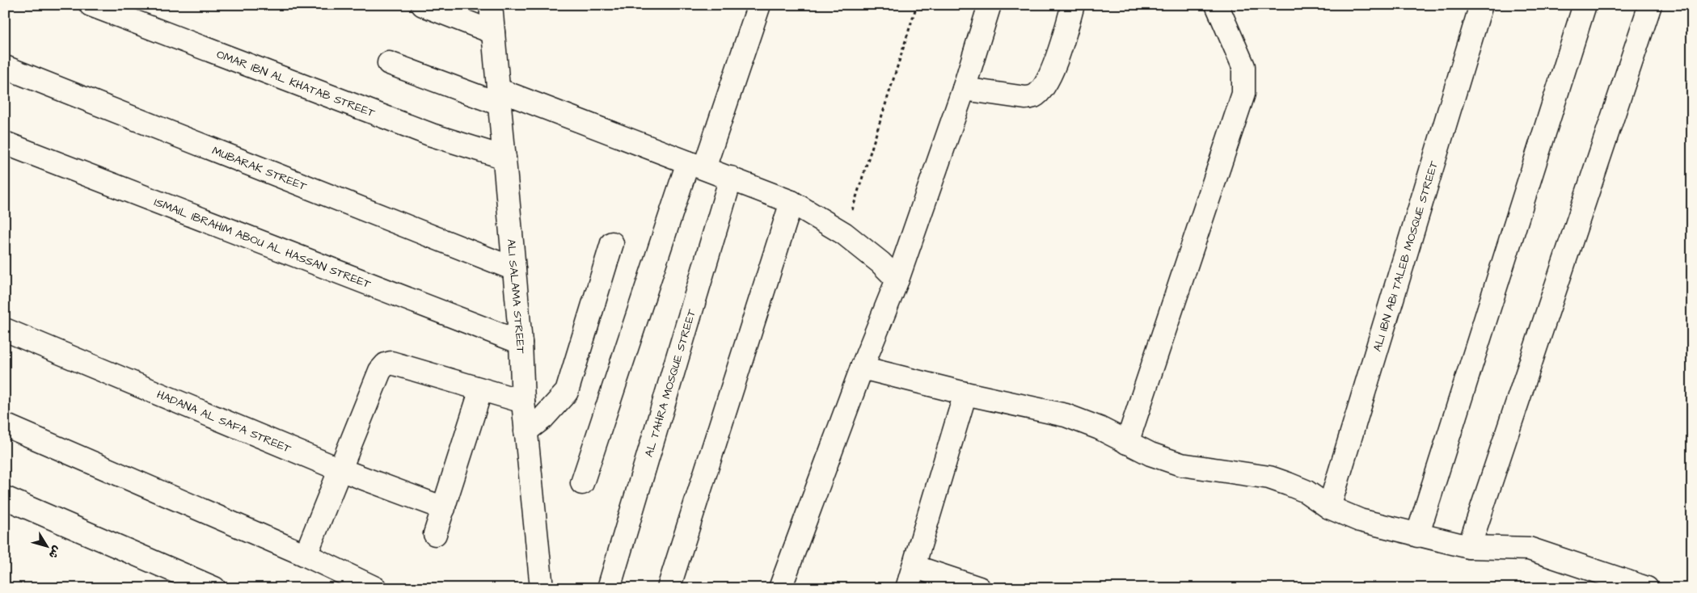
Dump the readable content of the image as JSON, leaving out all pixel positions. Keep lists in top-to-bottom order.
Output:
{
  "streets": {
    "street": [
      "OMAR IBN AL KHATAB STREET",
      "MUBARAK STREET",
      "ISMAIL IBRAHIM ABOU AL HASSAN STREET",
      "ALI IBN ABI TALEB MOSQUE STREET",
      "ALI SALAMA STREET",
      "AL TAHRA MOSQUE STREET",
      "HADANA AL SAFA STREET"
    ]
  },
  "crossings": [
    ["OMAR IBN AL KHATAB STREET", "ALI SALAMA STREET"],
    ["MUBARAK STREET", "ALI SALAMA STREET"],
    ["ISMAIL IBRAHIM ABOU AL HASSAN STREET", "ALI SALAMA STREET"]
  ],
  "north": "bottom right"
}
